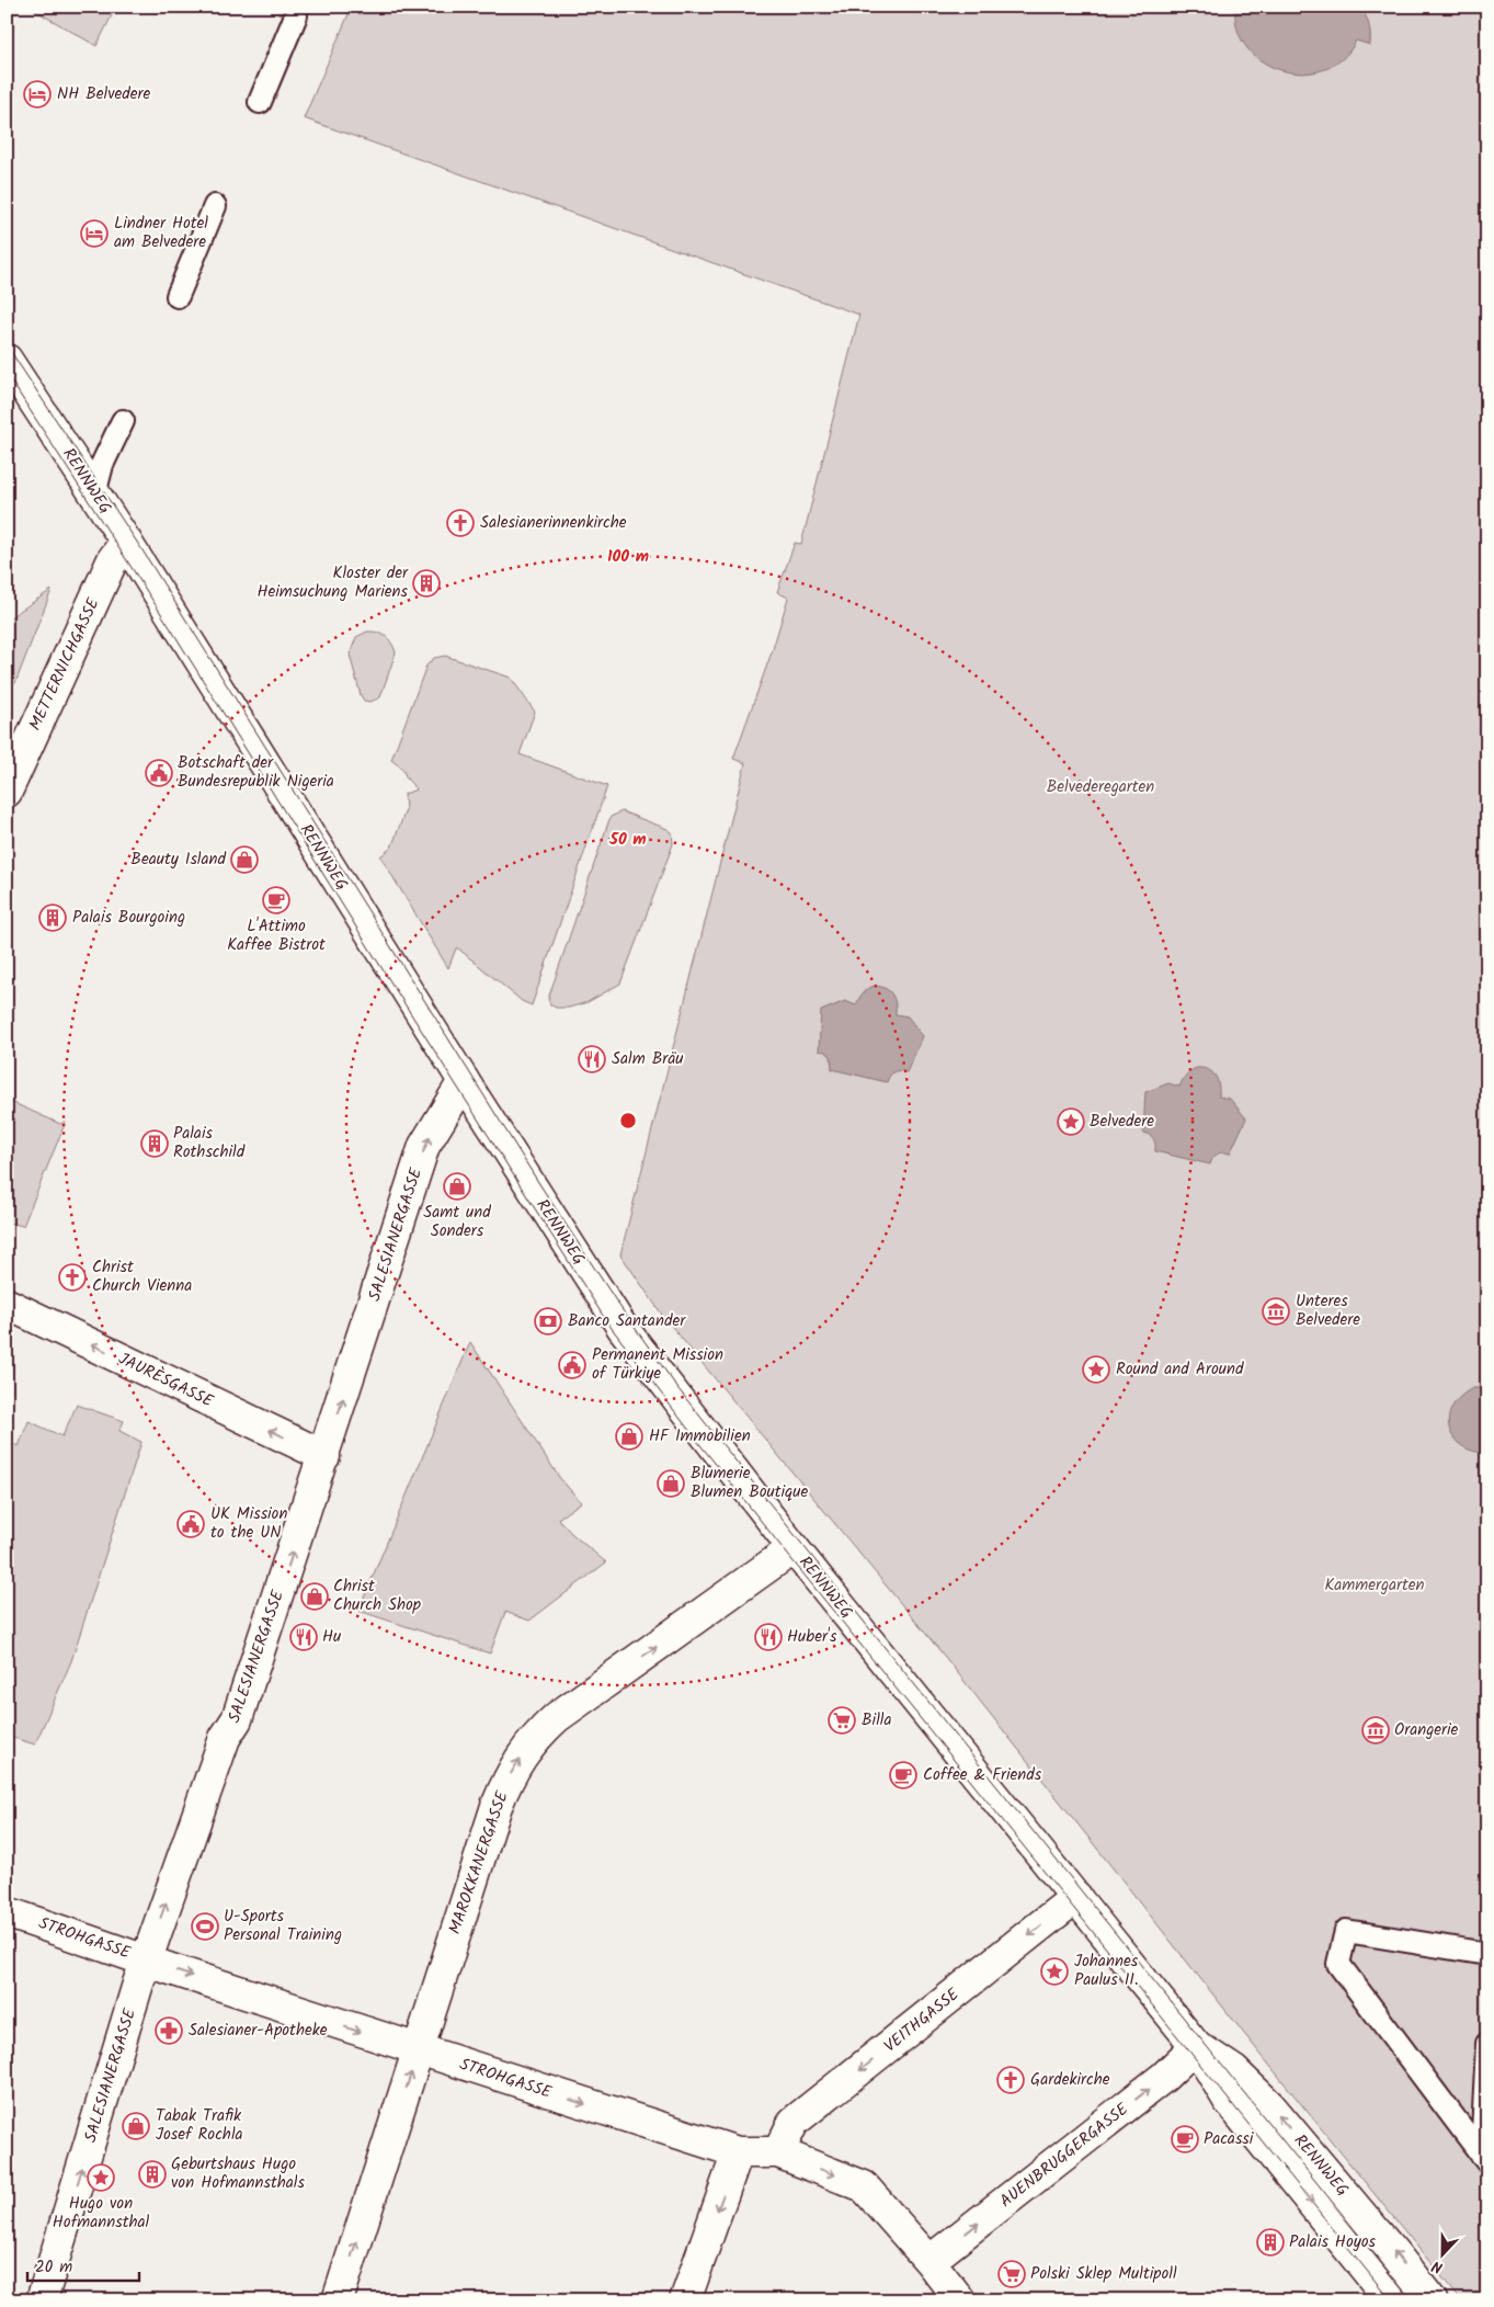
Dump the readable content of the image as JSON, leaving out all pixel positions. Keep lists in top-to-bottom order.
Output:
{
  "streets": {
    "street": [
      "RENNWEG",
      "METTERNICHGASSE",
      "SALESIANERGASSE",
      "JAURÈSGASSE",
      "MAROKKANERGASSE",
      "STROHGASSE",
      "VEITHGASSE",
      "AUENBRUGGERGASSE"
    ]
  },
  "crossings": [
    ["RENNWEG", "METTERNICHGASSE"],
    ["RENNWEG", "SALESIANERGASSE"],
    ["RENNWEG", "MAROKKANERGASSE"],
    ["RENNWEG", "VEITHGASSE"],
    ["RENNWEG", "AUENBRUGGERGASSE"],
    ["SALESIANERGASSE", "JAURÈSGASSE"],
    ["SALESIANERGASSE", "STROHGASSE"],
    ["MAROKKANERGASSE", "STROHGASSE"],
    ["STROHGASSE", "VEITHGASSE"],
    ["STROHGASSE", "AUENBRUGGERGASSE"]
  ],
  "one_way": [
    "SALESIANERGASSE",
    "JAURÈSGASSE",
    "MAROKKANERGASSE",
    "STROHGASSE",
    "VEITHGASSE",
    "AUENBRUGGERGASSE"
  ],
  "parks": ["Belvederegarten", "Kammergarten"],
  "places": {
    "hotel": ["NH Belvedere", "Lindner Hotel am Belvedere"],
    "church": ["Salesianerinnenkirche", "Christ Church Vienna", "Gardekirche"],
    "building": [
      "Kloster der Heimsuchung Mariens",
      "Palais Bourgoing",
      "Palais Rothschild",
      "Geburtshaus Hugo von Hofmannsthals",
      "Palais Hoyos"
    ],
    "public building": ["Botschaft der Bundesrepublik Nigeria", "Permanent Mission of Türkiye", "UK Mission to the UN"],
    "shop": [
      "Beauty Island",
      "Samt und Sonders",
      "HF Immobilien",
      "Blumerie Blumen Boutique",
      "Christ Church Shop",
      "Tabak Trafik Josef Rochla"
    ],
    "cafe": ["L'Attimo Kaffee Bistrot", "Coffee & Friends", "Pacassi"],
    "restaurant": ["Salm Bräu", "Hu", "Huber's"],
    "place": [
      "Belvedere",
      "Round and Around",
      "Johannes Paulus II.",
      "Hugo von Hofmannsthal"
    ],
    "museum": ["Unteres Belvedere", "Orangerie"],
    "bank": ["Banco Santander"],
    "supermarket": ["Billa", "Polski Sklep Multipoll"],
    "sports": ["U-Sports Personal Training"],
    "pharmacy": ["Salesianer-Apotheke"]
  },
  "scale_bar": "20 m",
  "north": "bottom",
  "rings": ["100 m", "50 m"]
}
